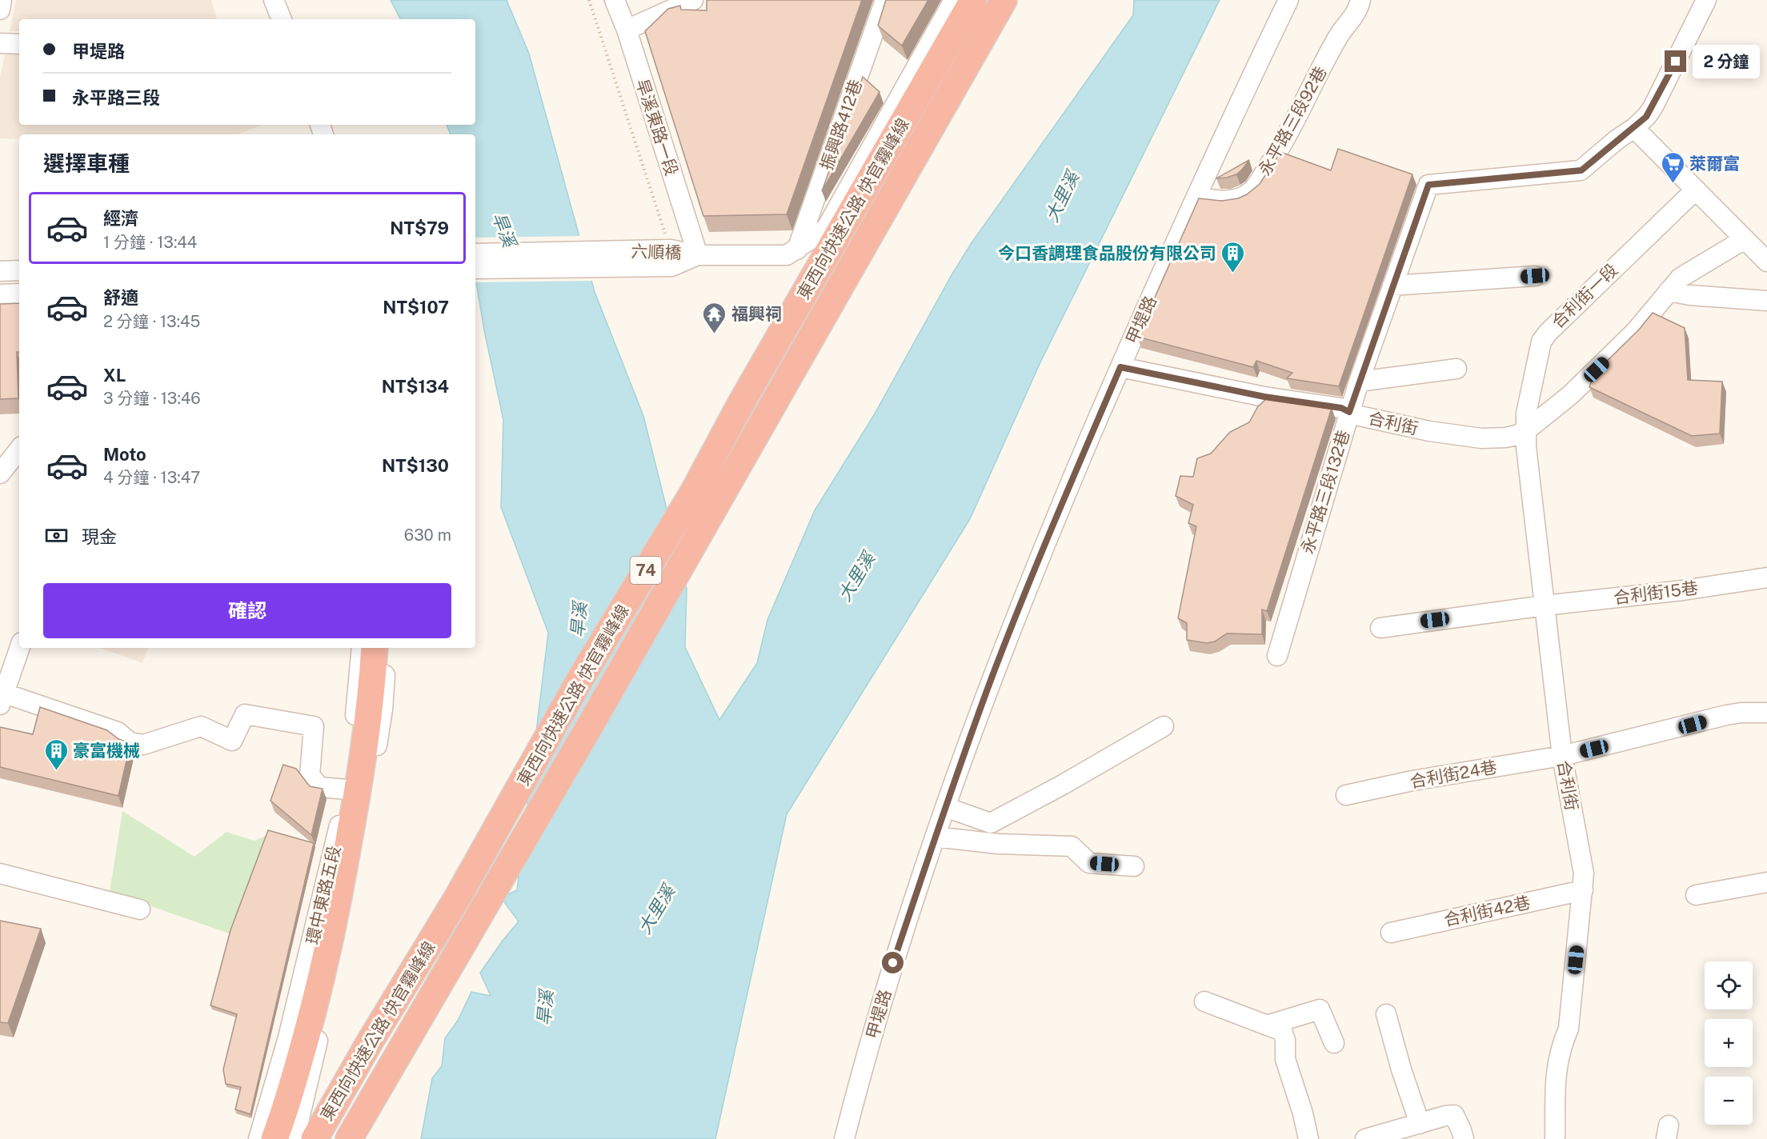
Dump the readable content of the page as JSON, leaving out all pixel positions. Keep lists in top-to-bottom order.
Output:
{
  "streets": {
    "highway": ["東西向快速公路 快官霧峰線", "74"],
    "street": [
      "永平路三段92巷",
      "振興路412巷",
      "旱溪東路一段",
      "六順橋",
      "合利街一段",
      "甲堤路",
      "合利街",
      "永平路三段132巷",
      "合利街15巷",
      "合利街24巷",
      "環中東路五段",
      "合利街42巷"
    ]
  },
  "crossings": [
    ["永平路三段92巷", "甲堤路"],
    ["旱溪東路一段", "六順橋"],
    ["合利街一段", "合利街"],
    ["甲堤路", "合利街"],
    ["合利街", "永平路三段132巷"],
    ["合利街", "合利街15巷"],
    ["合利街", "合利街24巷"],
    ["合利街", "合利街42巷"]
  ],
  "water": ["大里溪", "旱溪"],
  "places": {
    "supermarket": ["萊爾富"],
    "building": ["今口香調理食品股份有限公司", "豪富機械"],
    "temple": ["福興祠"]
  },
  "page": {
    "banner": ["甲堤路", "永平路三段"],
    "bubble": "2 分鐘",
    "heading": "選擇車種",
    "list": [
      {
        "name": "經濟",
        "note": "1 分鐘 · 13:44",
        "value": "NT$79"
      },
      {
        "name": "舒適",
        "note": "2 分鐘 · 13:45",
        "value": "NT$107"
      },
      {
        "name": "XL",
        "note": "3 分鐘 · 13:46",
        "value": "NT$134"
      },
      {
        "name": "Moto",
        "note": "4 分鐘 · 13:47",
        "value": "NT$130"
      }
    ],
    "pay": ["現金", "630 m"],
    "buttons": "確認",
    "map_buttons": ["+", "−"]
  }
}
